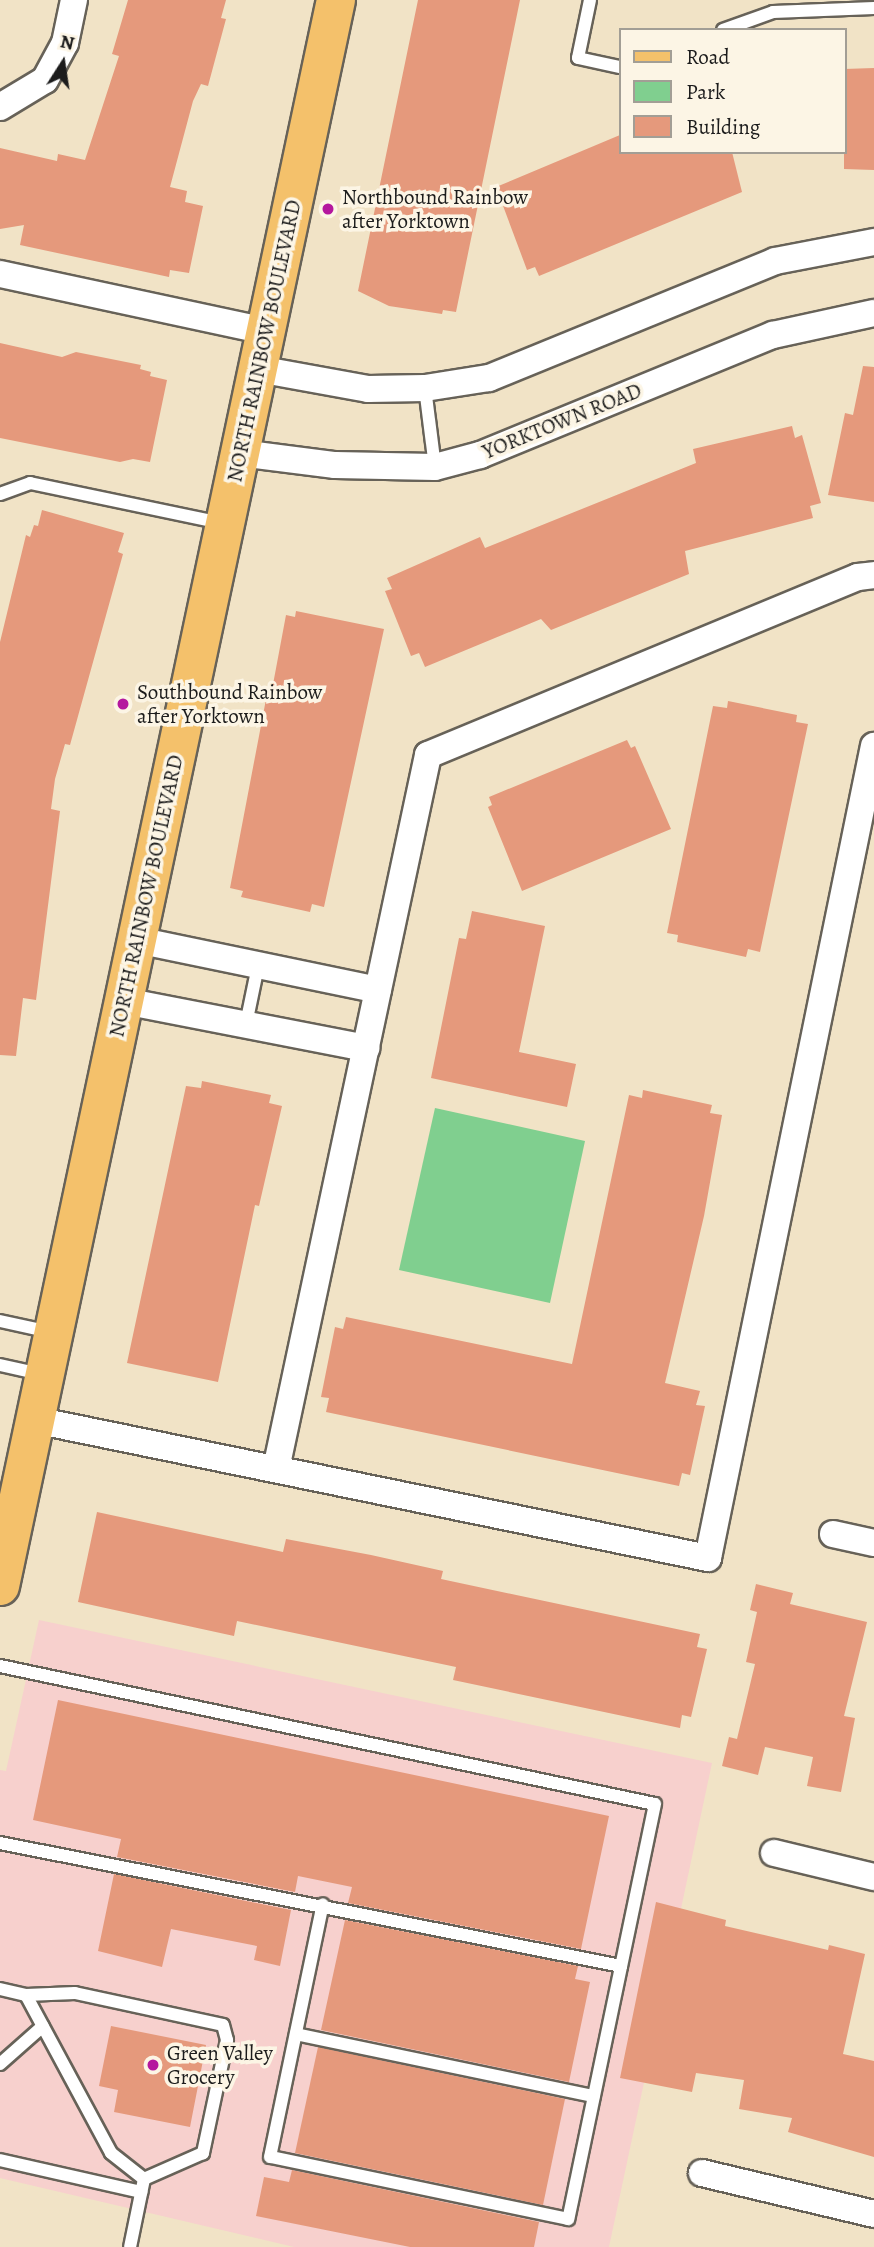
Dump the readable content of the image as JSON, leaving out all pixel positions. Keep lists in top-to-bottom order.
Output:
{
  "streets": {
    "main road": ["NORTH RAINBOW BOULEVARD"],
    "street": ["YORKTOWN ROAD"]
  },
  "crossings": [
    ["NORTH RAINBOW BOULEVARD", "YORKTOWN ROAD"]
  ],
  "places": ["Northbound Rainbow after Yorktown", "Southbound Rainbow after Yorktown", "Green Valley Grocery"],
  "legend": ["Road", "Park", "Building"],
  "north": "top"
}
